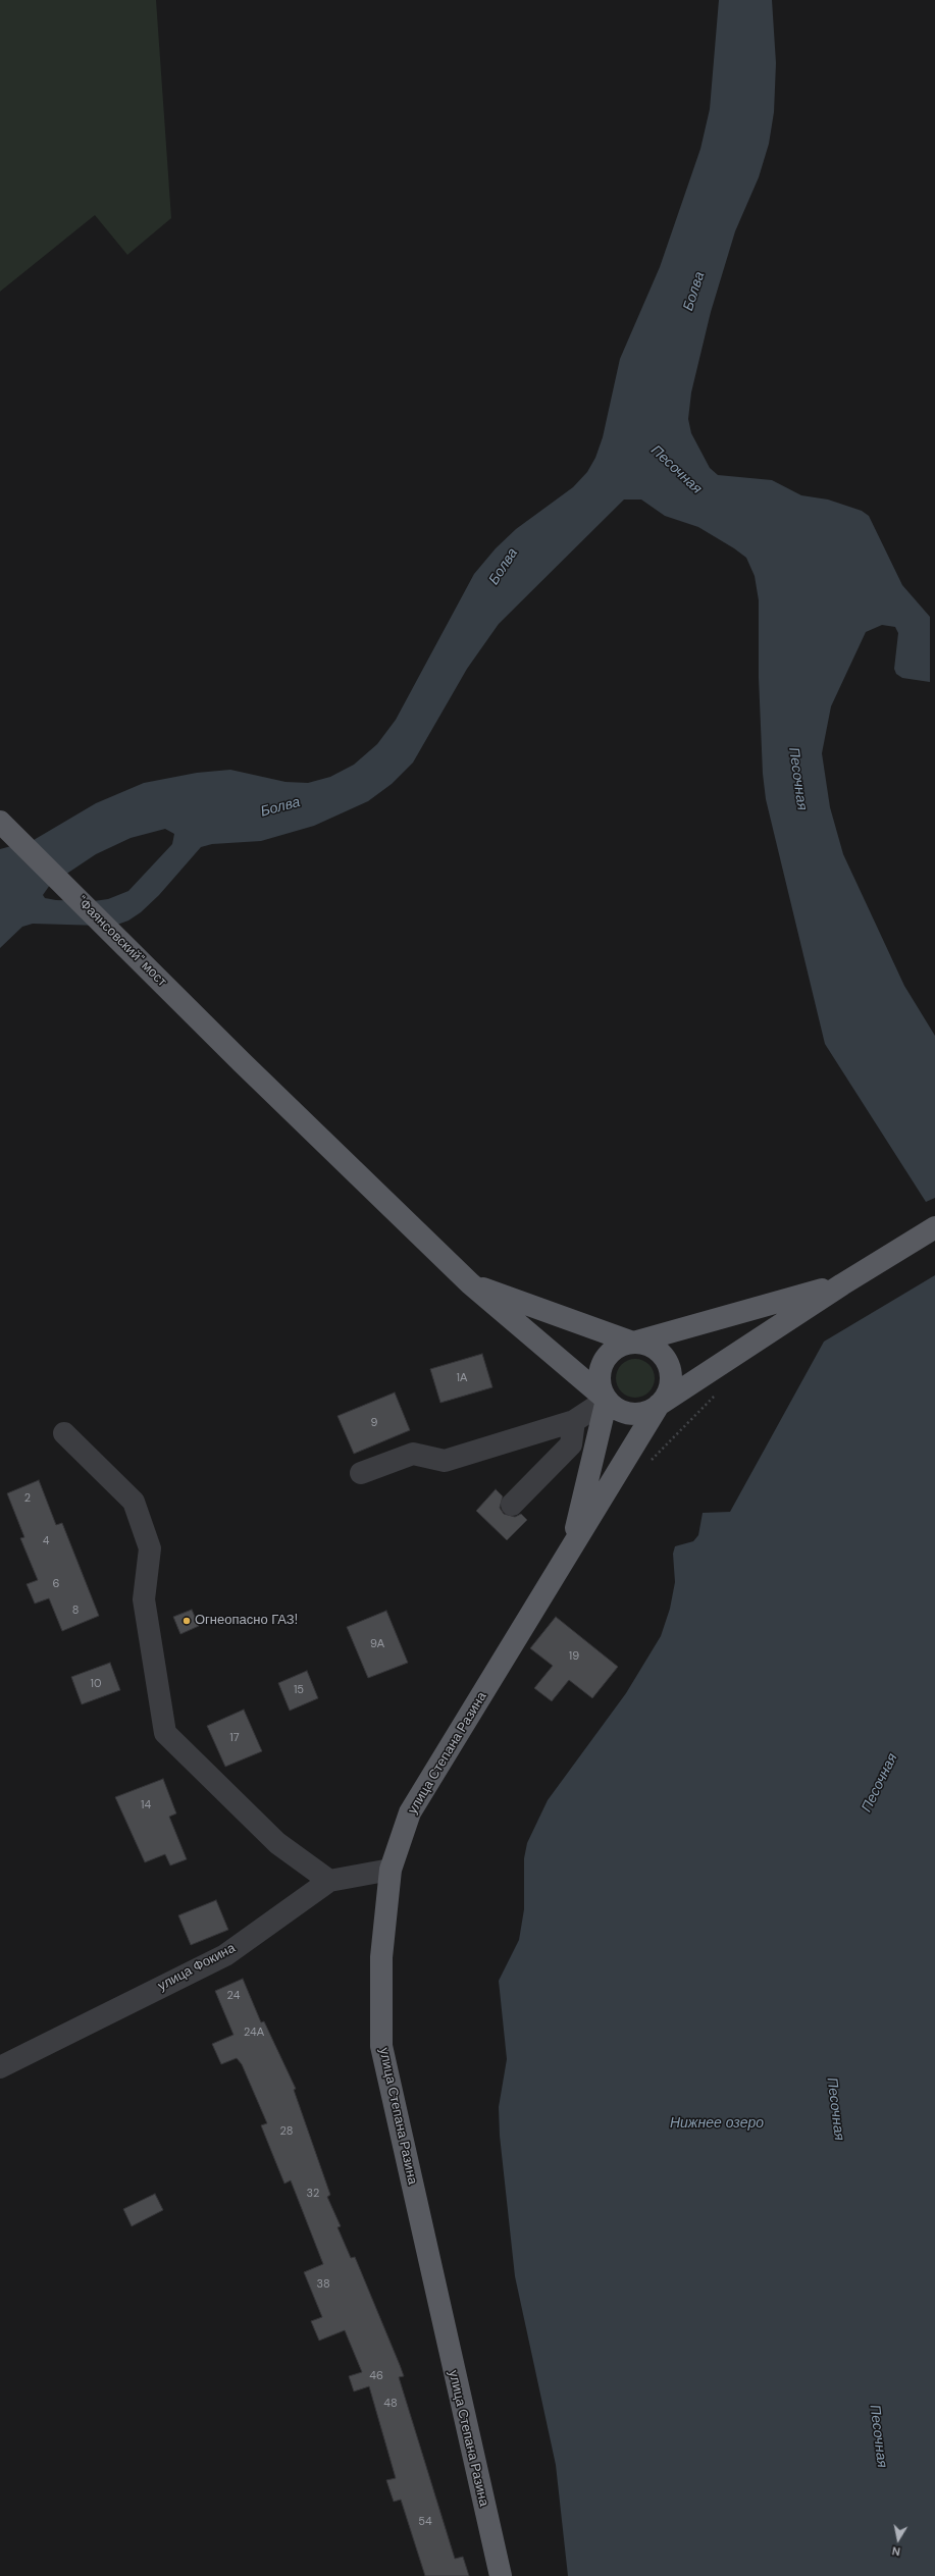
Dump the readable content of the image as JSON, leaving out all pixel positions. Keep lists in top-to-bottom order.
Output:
{
  "streets": {
    "main road": ["\"Фаянсовский\" мост", "улица Степана Разина"],
    "street": ["улица Фокина"]
  },
  "crossings": [
    ["\"Фаянсовский\" мост", "улица Степана Разина"],
    ["улица Степана Разина", "улица Фокина"]
  ],
  "water": ["Болва", "Песочная", "Нижнее озеро"],
  "places": ["Огнеопасно ГАЗ!"],
  "house_numbers": [
    "1А",
    "9",
    "2",
    "4",
    "6",
    "8",
    "9А",
    "19",
    "10",
    "15",
    "17",
    "14",
    "24",
    "24А",
    "28",
    "32",
    "38",
    "46",
    "48",
    "54"
  ],
  "north": "bottom"
}
